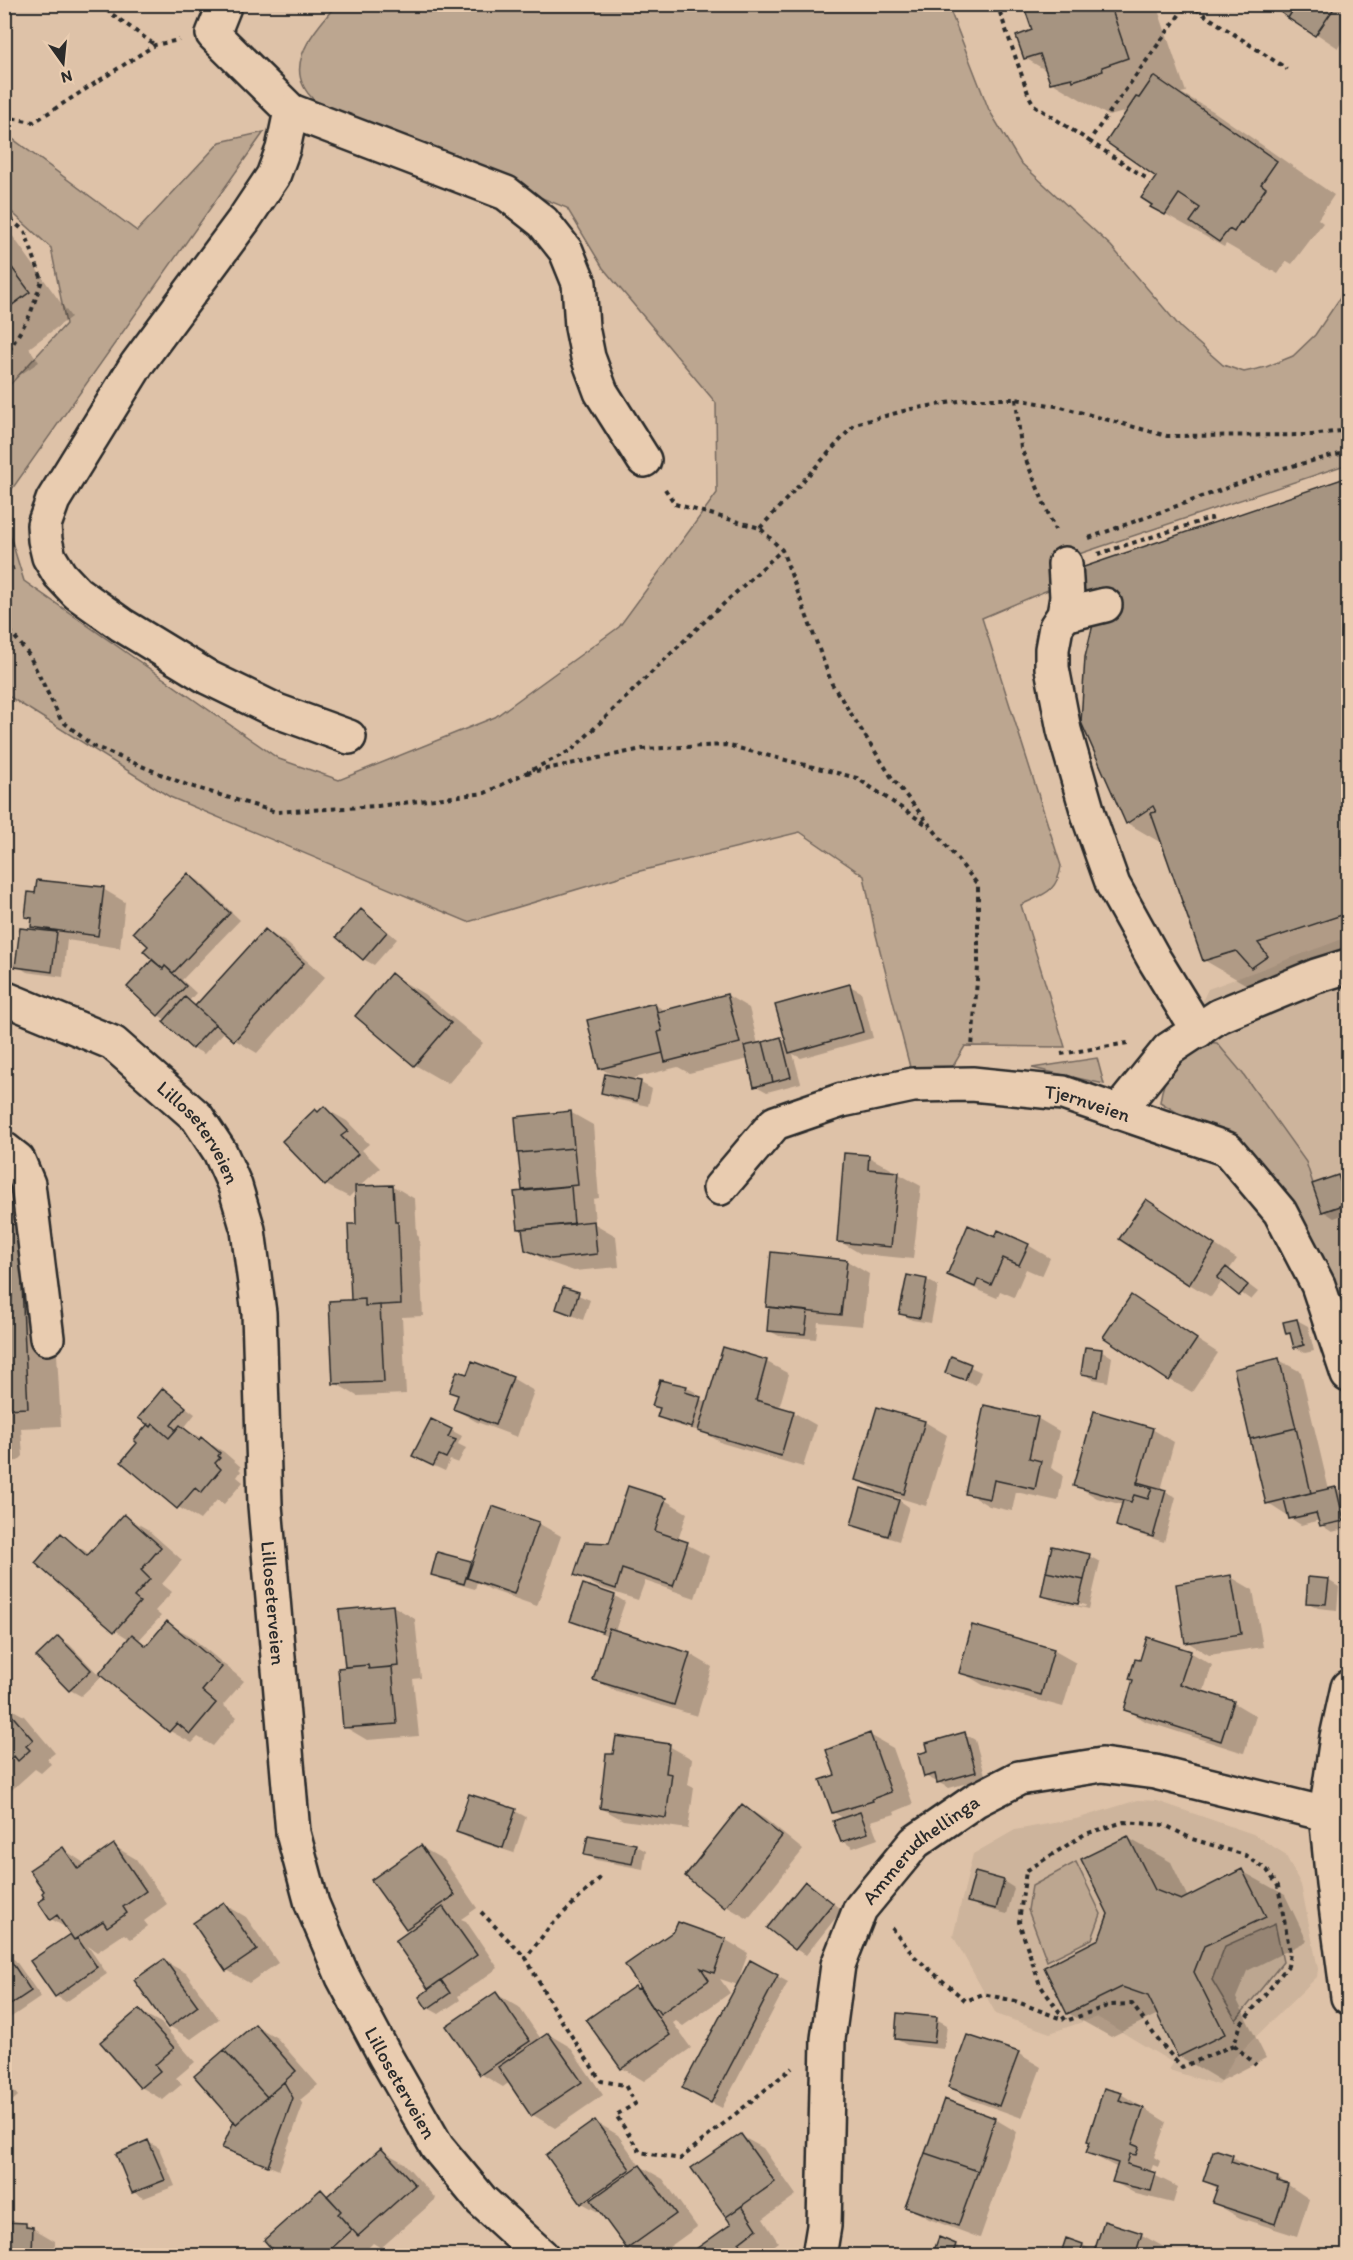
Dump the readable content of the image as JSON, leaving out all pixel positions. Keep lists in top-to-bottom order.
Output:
{
  "streets": {
    "street": ["Tjernveien", "Lilloseterveien", "Ammerudhellinga"]
  },
  "north": "bottom"
}
